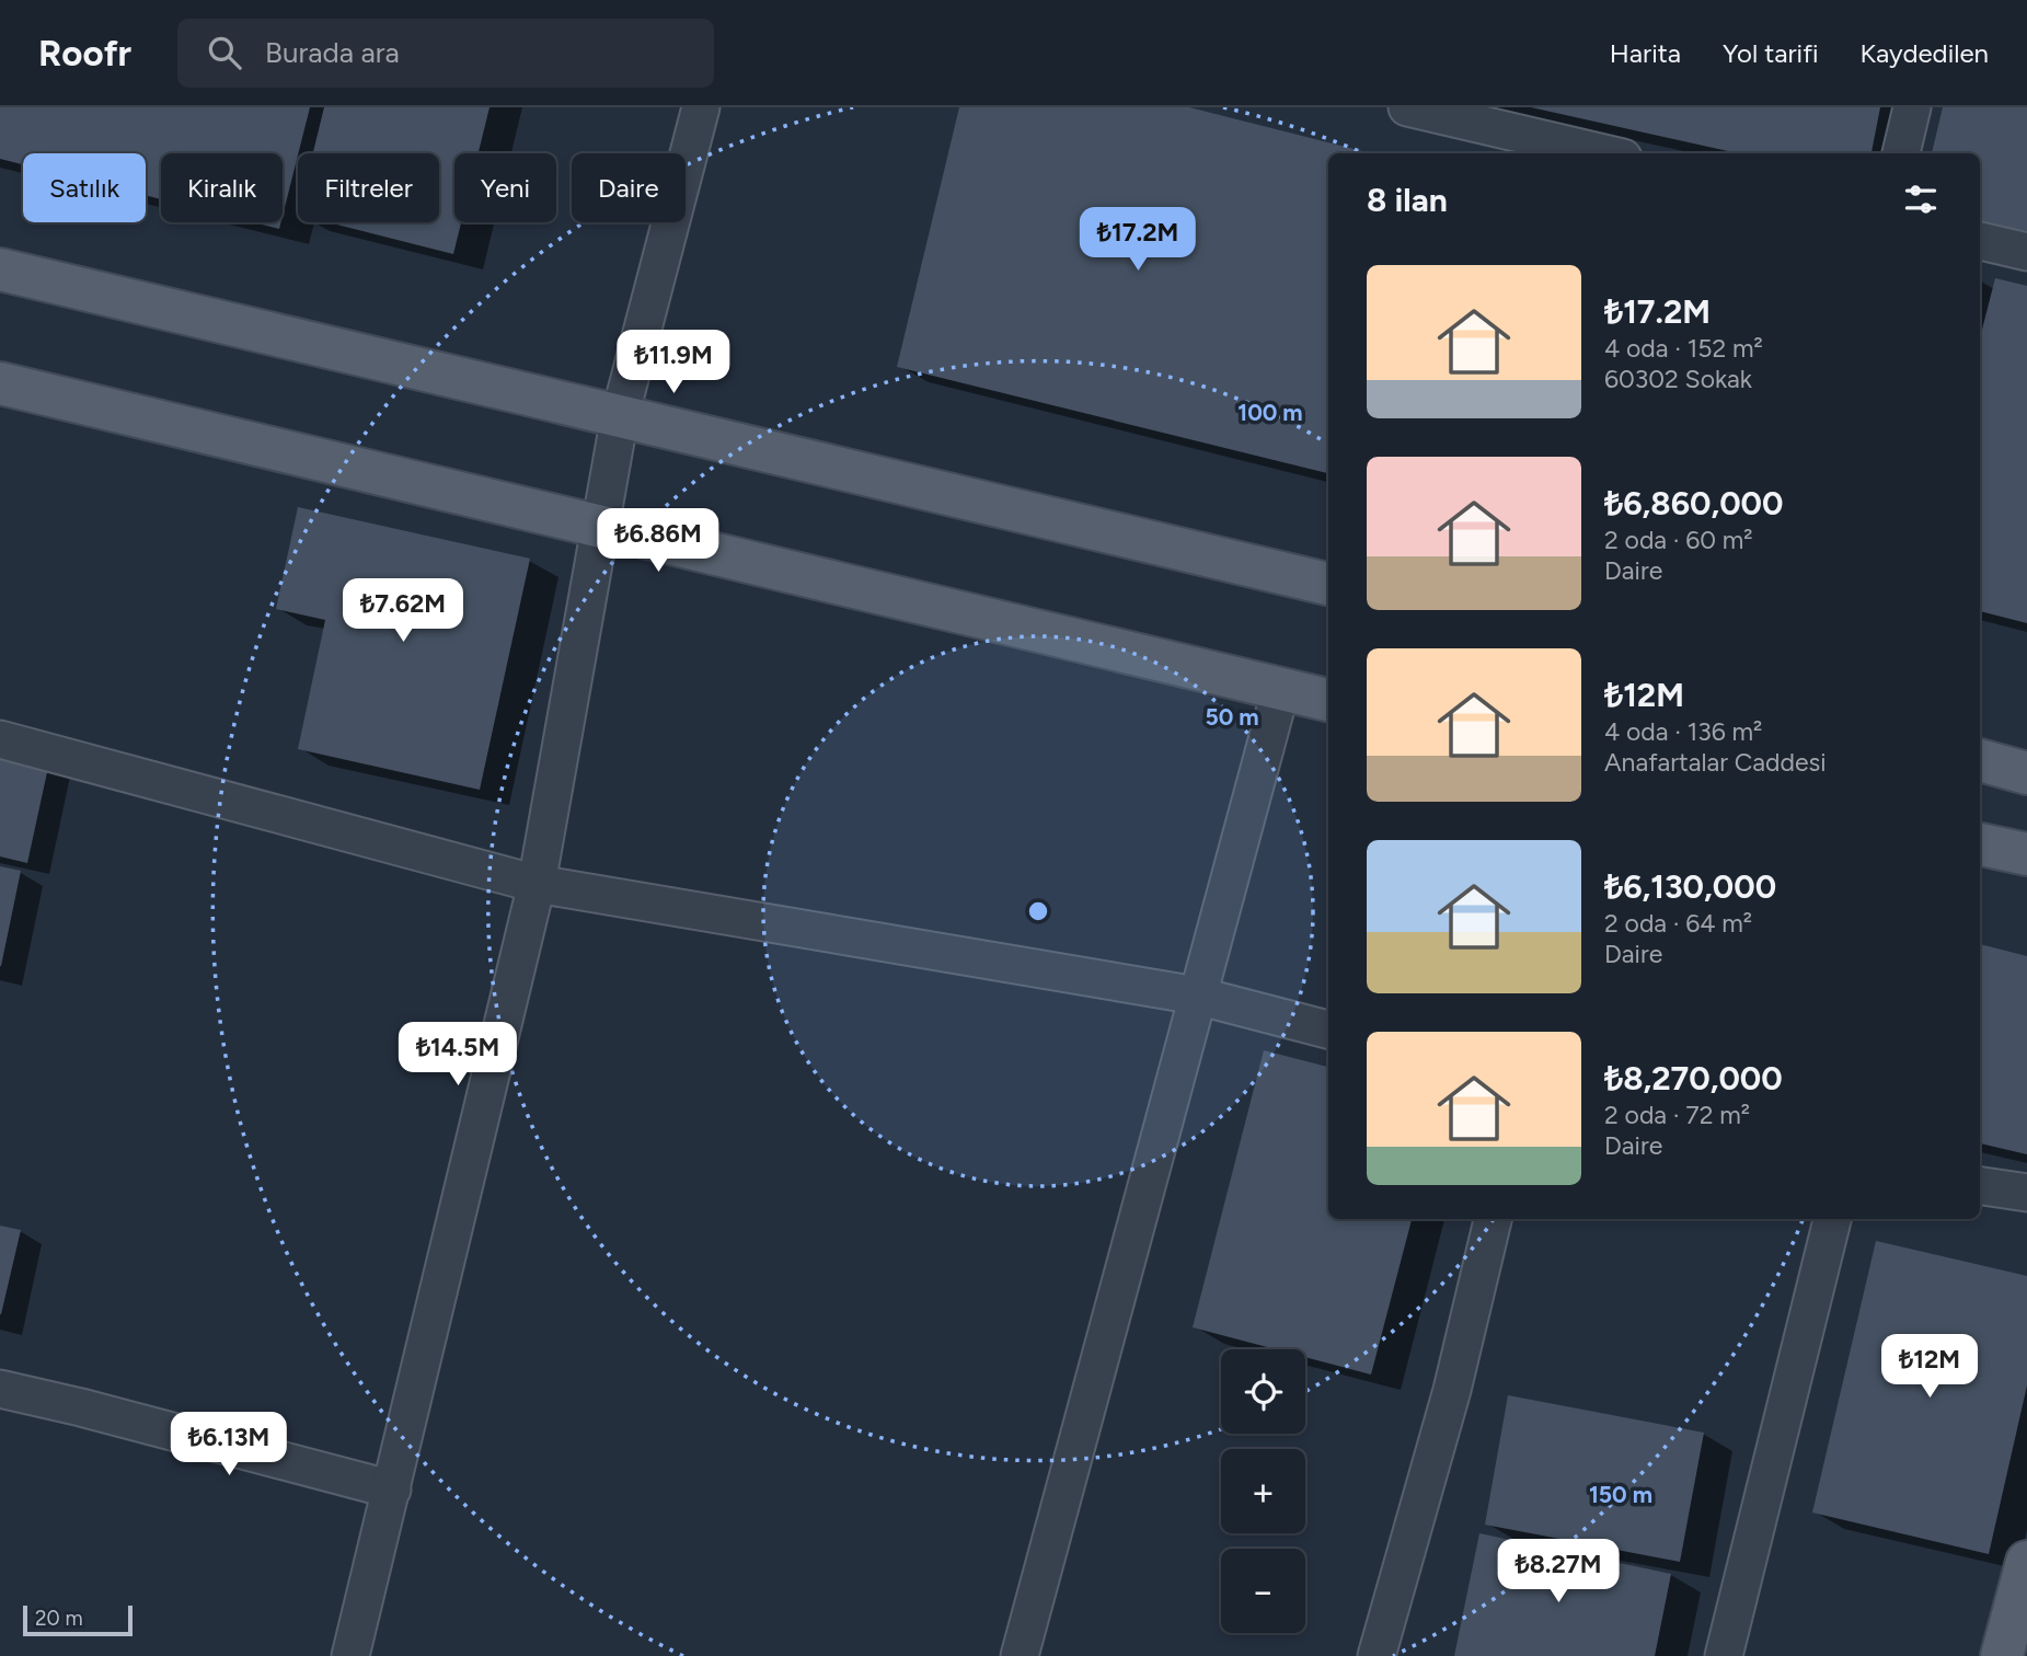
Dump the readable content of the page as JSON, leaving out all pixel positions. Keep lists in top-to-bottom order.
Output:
{
  "scale_bar": "20 m",
  "page": {
    "header": "Roofr",
    "search": "Burada ara",
    "nav": ["Harita", "Yol tarifi", "Kaydedilen"],
    "chip": [
      "Satılık",
      "Kiralık",
      "Filtreler",
      "Yeni",
      "Daire"
    ],
    "heading": "8 ilan",
    "price": [
      "₺17.2M",
      "₺11.9M",
      "₺6.86M",
      "₺7.62M",
      "₺14.5M",
      "₺12M",
      "₺6.13M",
      "₺8.27M"
    ],
    "list": [
      {
        "name": "₺17.2M",
        "note": "4 oda · 152 m² · 60302 Sokak"
      },
      {
        "name": "₺6,860,000",
        "note": "2 oda · 60 m² · Daire"
      },
      {
        "name": "₺12M",
        "note": "4 oda · 136 m² · Anafartalar Caddesi"
      },
      {
        "name": "₺6,130,000",
        "note": "2 oda · 64 m² · Daire"
      },
      {
        "name": "₺8,270,000",
        "note": "2 oda · 72 m² · Daire"
      }
    ],
    "map_buttons": ["+", "−"],
    "scale": "20 m"
  },
  "rings": ["100 m", "50 m", "150 m"]
}
